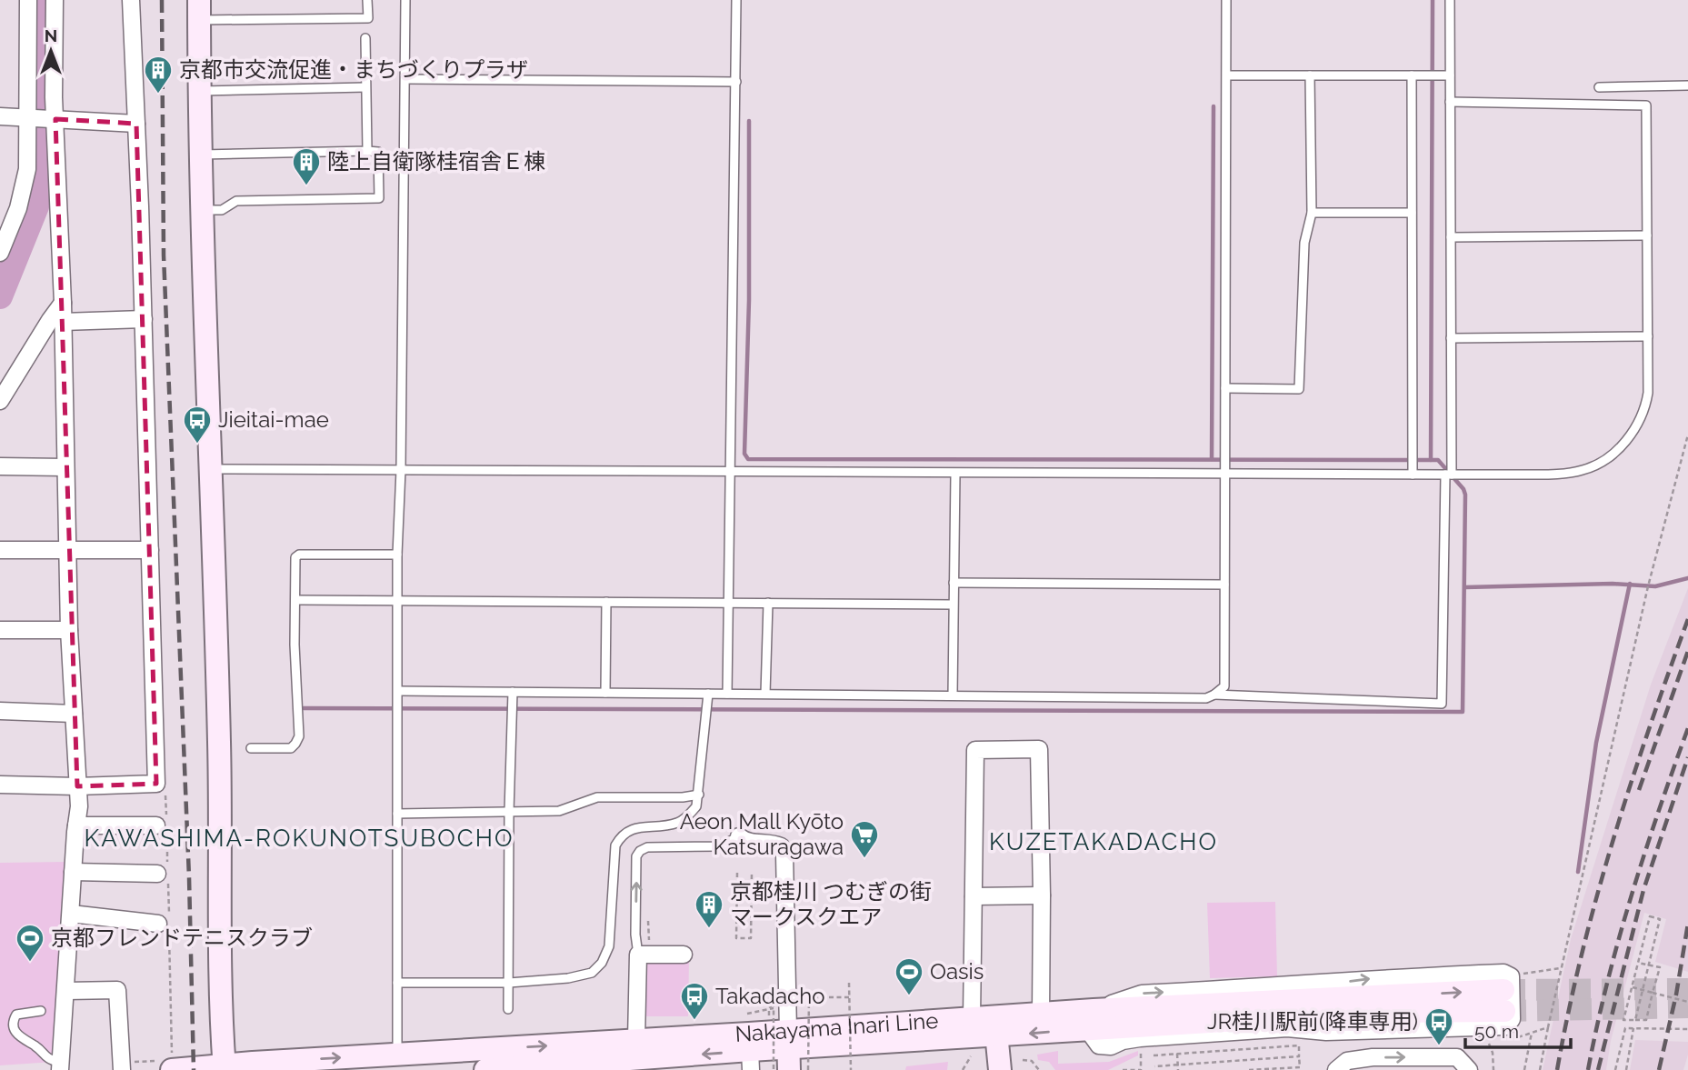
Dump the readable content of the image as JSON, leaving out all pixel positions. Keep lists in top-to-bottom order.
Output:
{
  "streets": {
    "main road": ["Nakayama Inari Line"]
  },
  "districts": ["KAWASHIMA-ROKUNOTSUBOCHO", "KUZETAKADACHO"],
  "places": {
    "building": ["京都市交流促進・まちづくりプラザ", "陸上自衛隊桂宿舎Ｅ棟", "京都桂川 つむぎの街 マークスクエア"],
    "bus stop": ["Jieitai-mae", "Takadacho", "JR桂川駅前(降車専用)"],
    "supermarket": ["Aeon Mall Kyōto Katsuragawa"],
    "sports": ["京都フレンドテニスクラブ", "Oasis"]
  },
  "scale_bar": "50 m",
  "north": "top"
}
